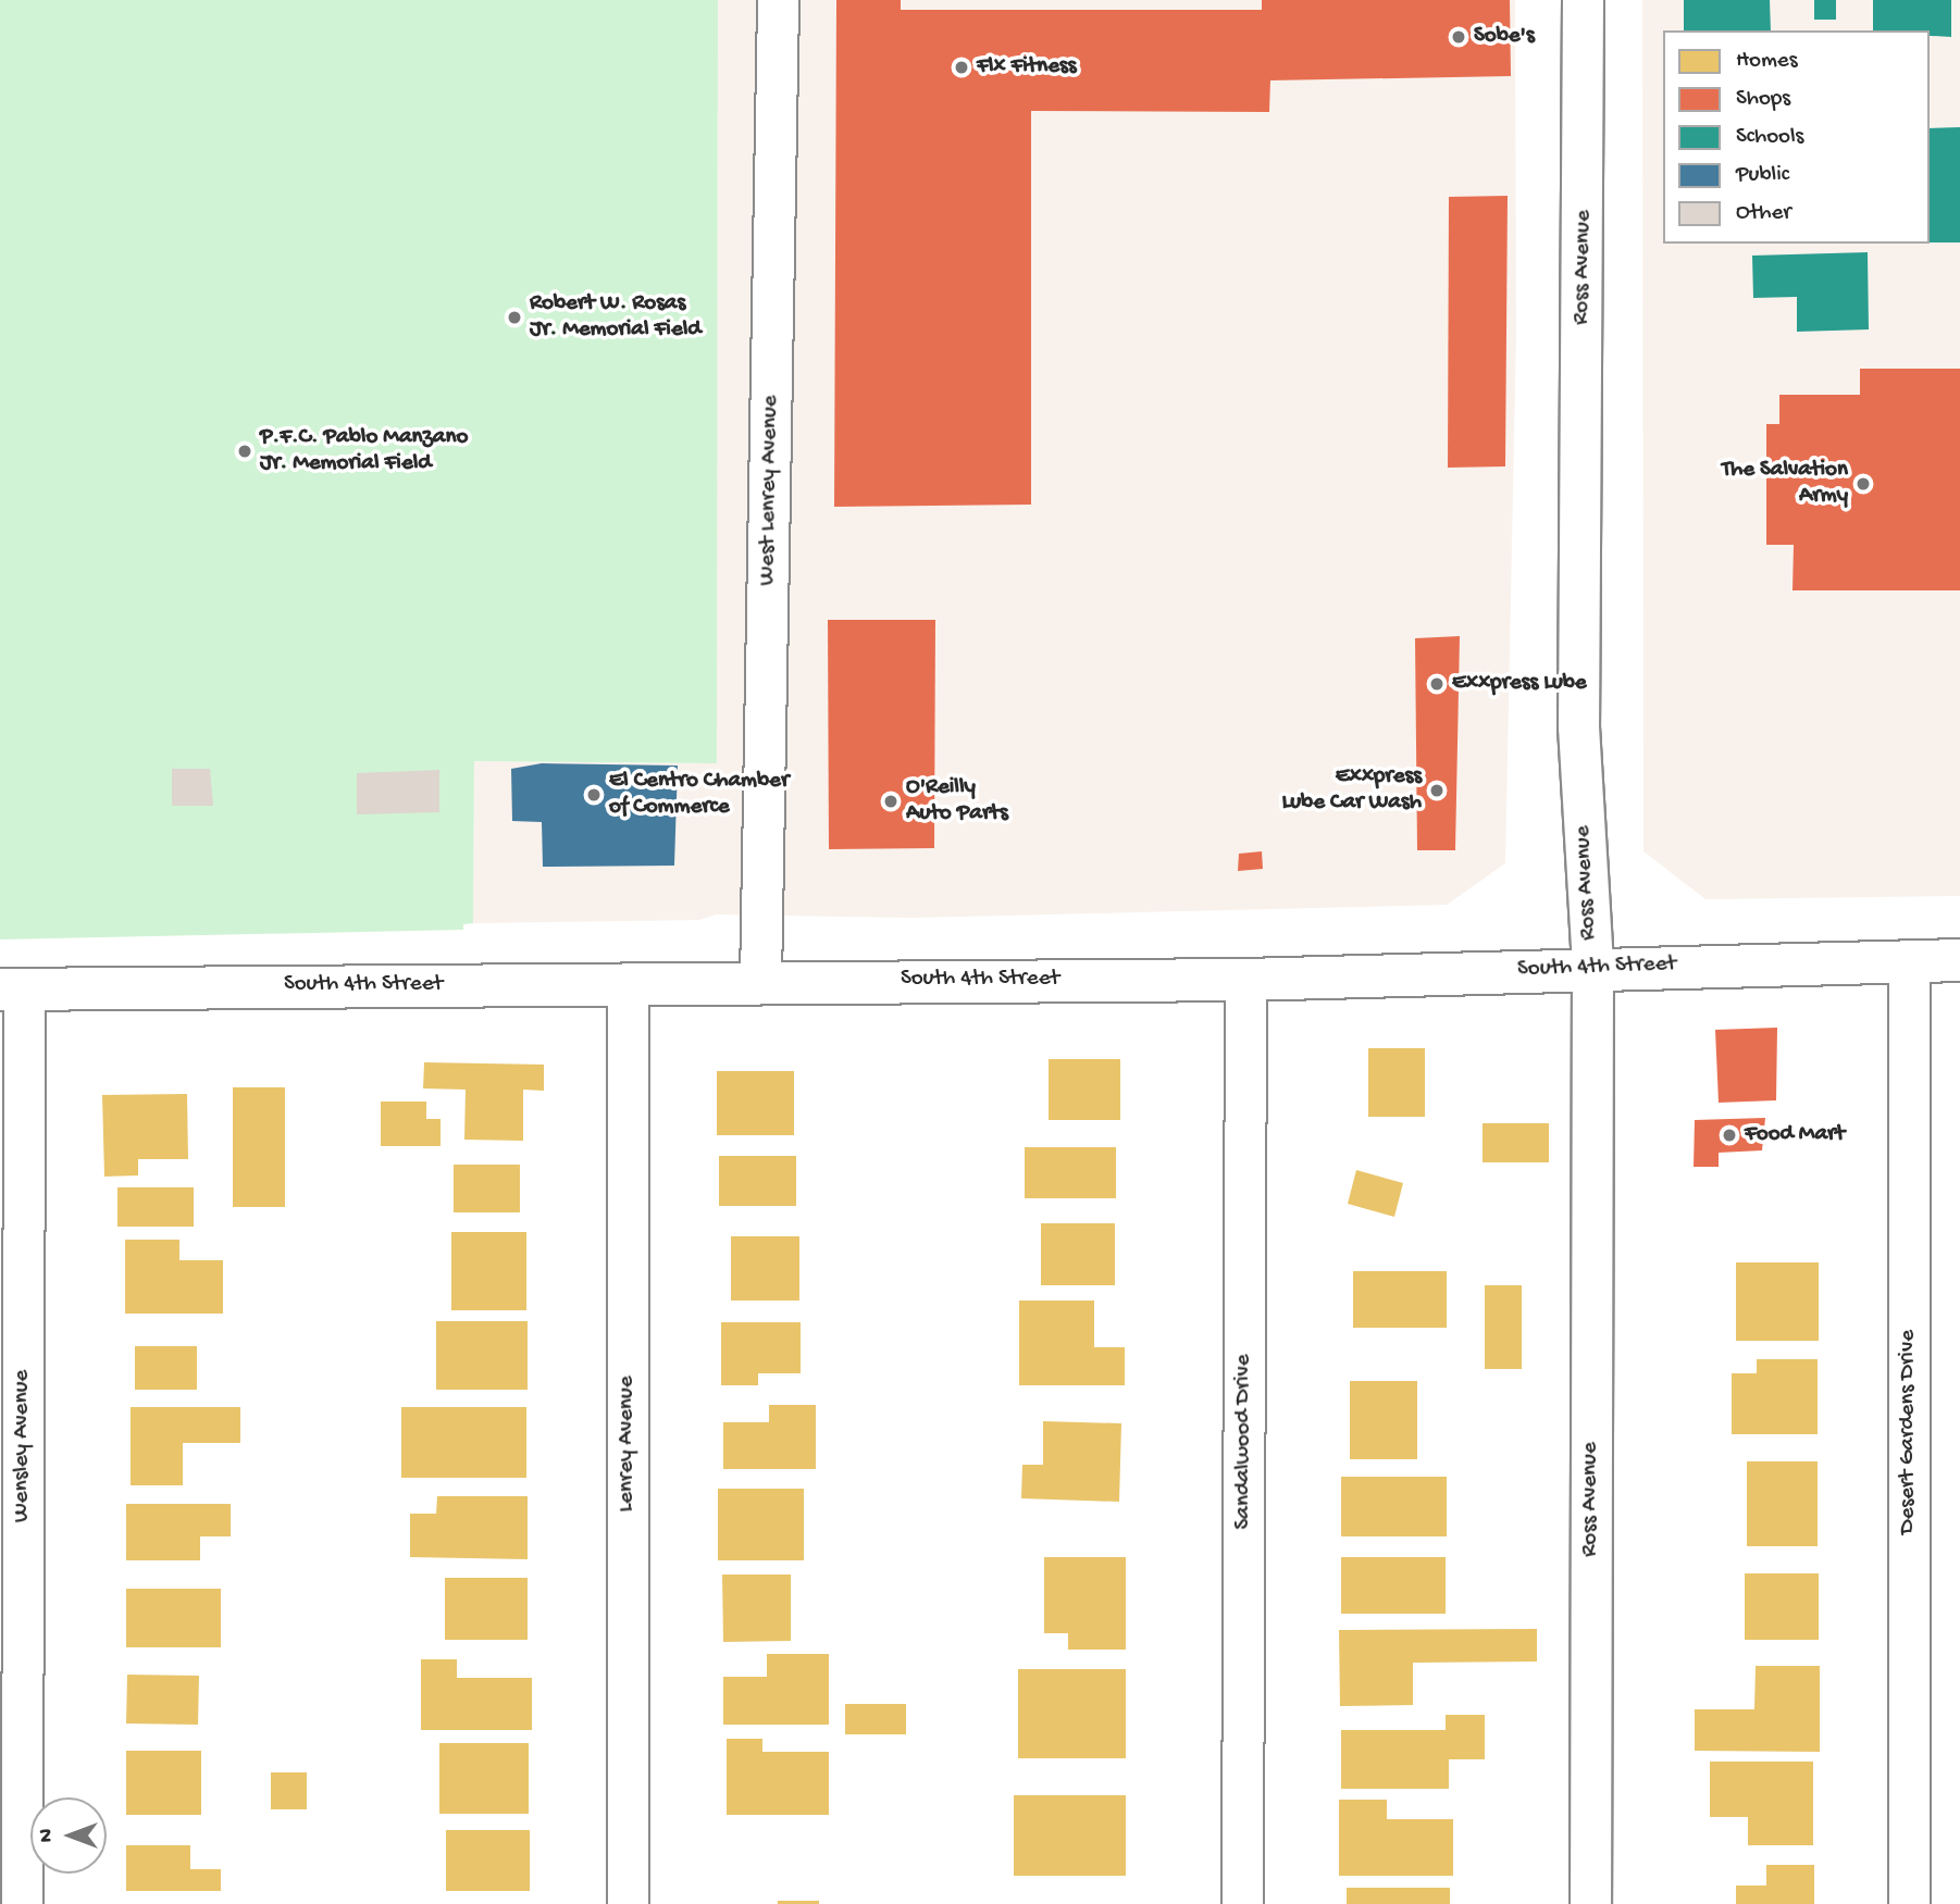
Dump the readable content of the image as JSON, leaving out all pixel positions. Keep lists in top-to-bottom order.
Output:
{
  "streets": {
    "main road": ["South 4th Street"],
    "street": [
      "Ross Avenue",
      "West Lenrey Avenue",
      "Desert Gardens Drive",
      "Sandalwood Drive",
      "Lenrey Avenue",
      "Wensley Avenue"
    ]
  },
  "crossings": [
    ["Ross Avenue", "South 4th Street"],
    ["West Lenrey Avenue", "South 4th Street"],
    ["South 4th Street", "Desert Gardens Drive"],
    ["South 4th Street", "Sandalwood Drive"],
    ["South 4th Street", "Lenrey Avenue"],
    ["South 4th Street", "Wensley Avenue"]
  ],
  "places": [
    "Sobe's",
    "Flx Fitness",
    "Robert W. Rosas Jr. Memorial Field",
    "P.F.C. Pablo Manzano Jr. Memorial Field",
    "The Salvation Army",
    "Exxpress Lube",
    "Exxpress Lube Car Wash",
    "El Centro Chamber of Commerce",
    "O'Reilly Auto Parts",
    "Food Mart"
  ],
  "legend": [
    "Homes",
    "Shops",
    "Schools",
    "Public",
    "Other"
  ],
  "north": "left"
}
